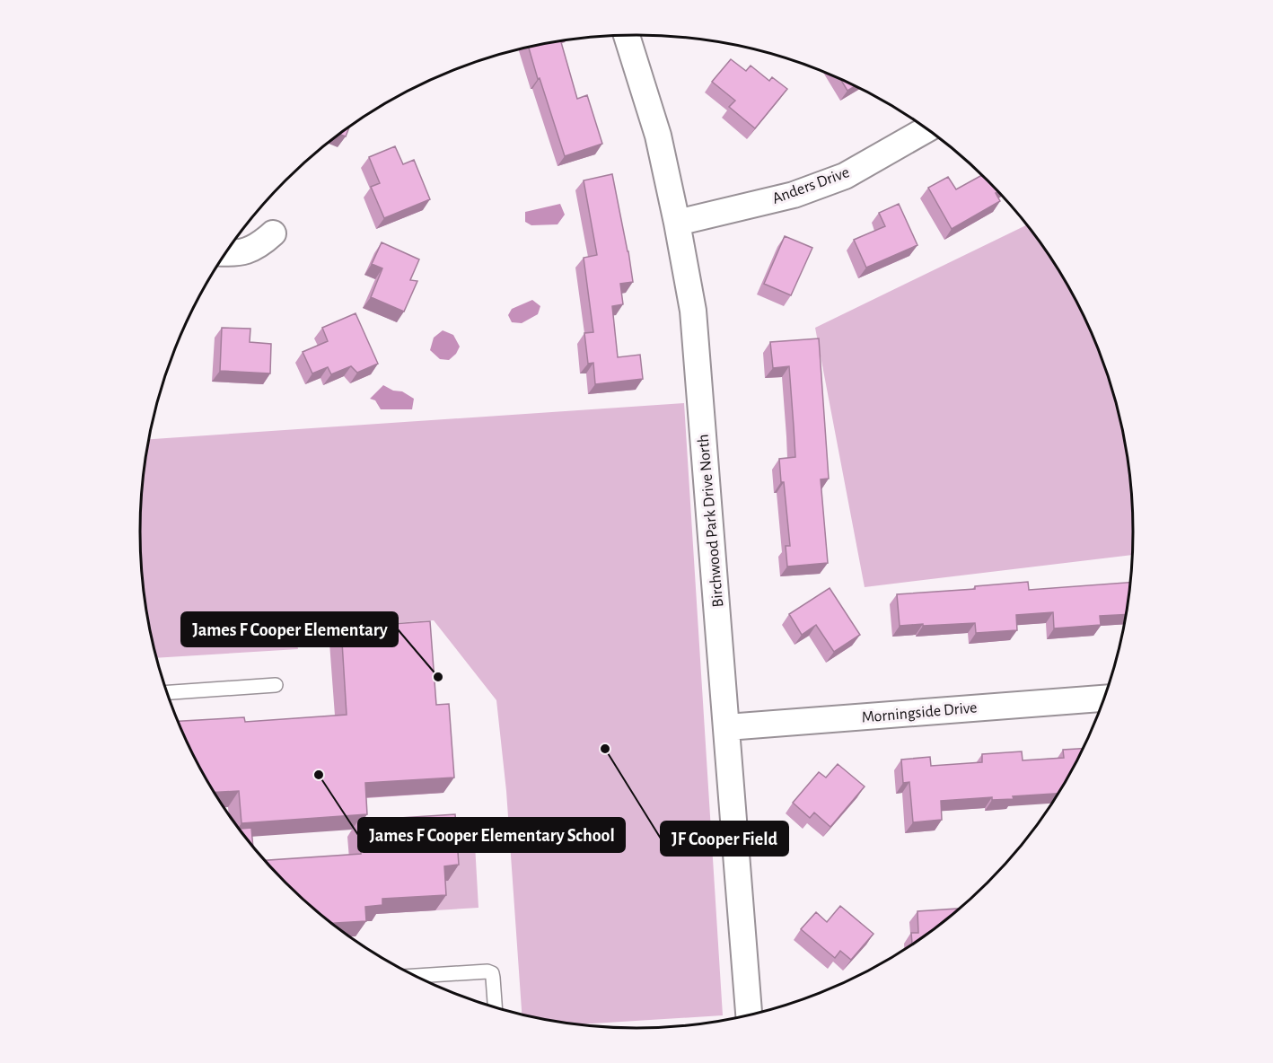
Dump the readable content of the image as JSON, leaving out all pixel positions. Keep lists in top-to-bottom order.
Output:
{
  "streets": {
    "street": ["Anders Drive", "Birchwood Park Drive North", "Morningside Drive"]
  },
  "crossings": [
    ["Anders Drive", "Birchwood Park Drive North"],
    ["Birchwood Park Drive North", "Morningside Drive"]
  ],
  "places": ["James F Cooper Elementary", "JF Cooper Field", "James F Cooper Elementary School"]
}
